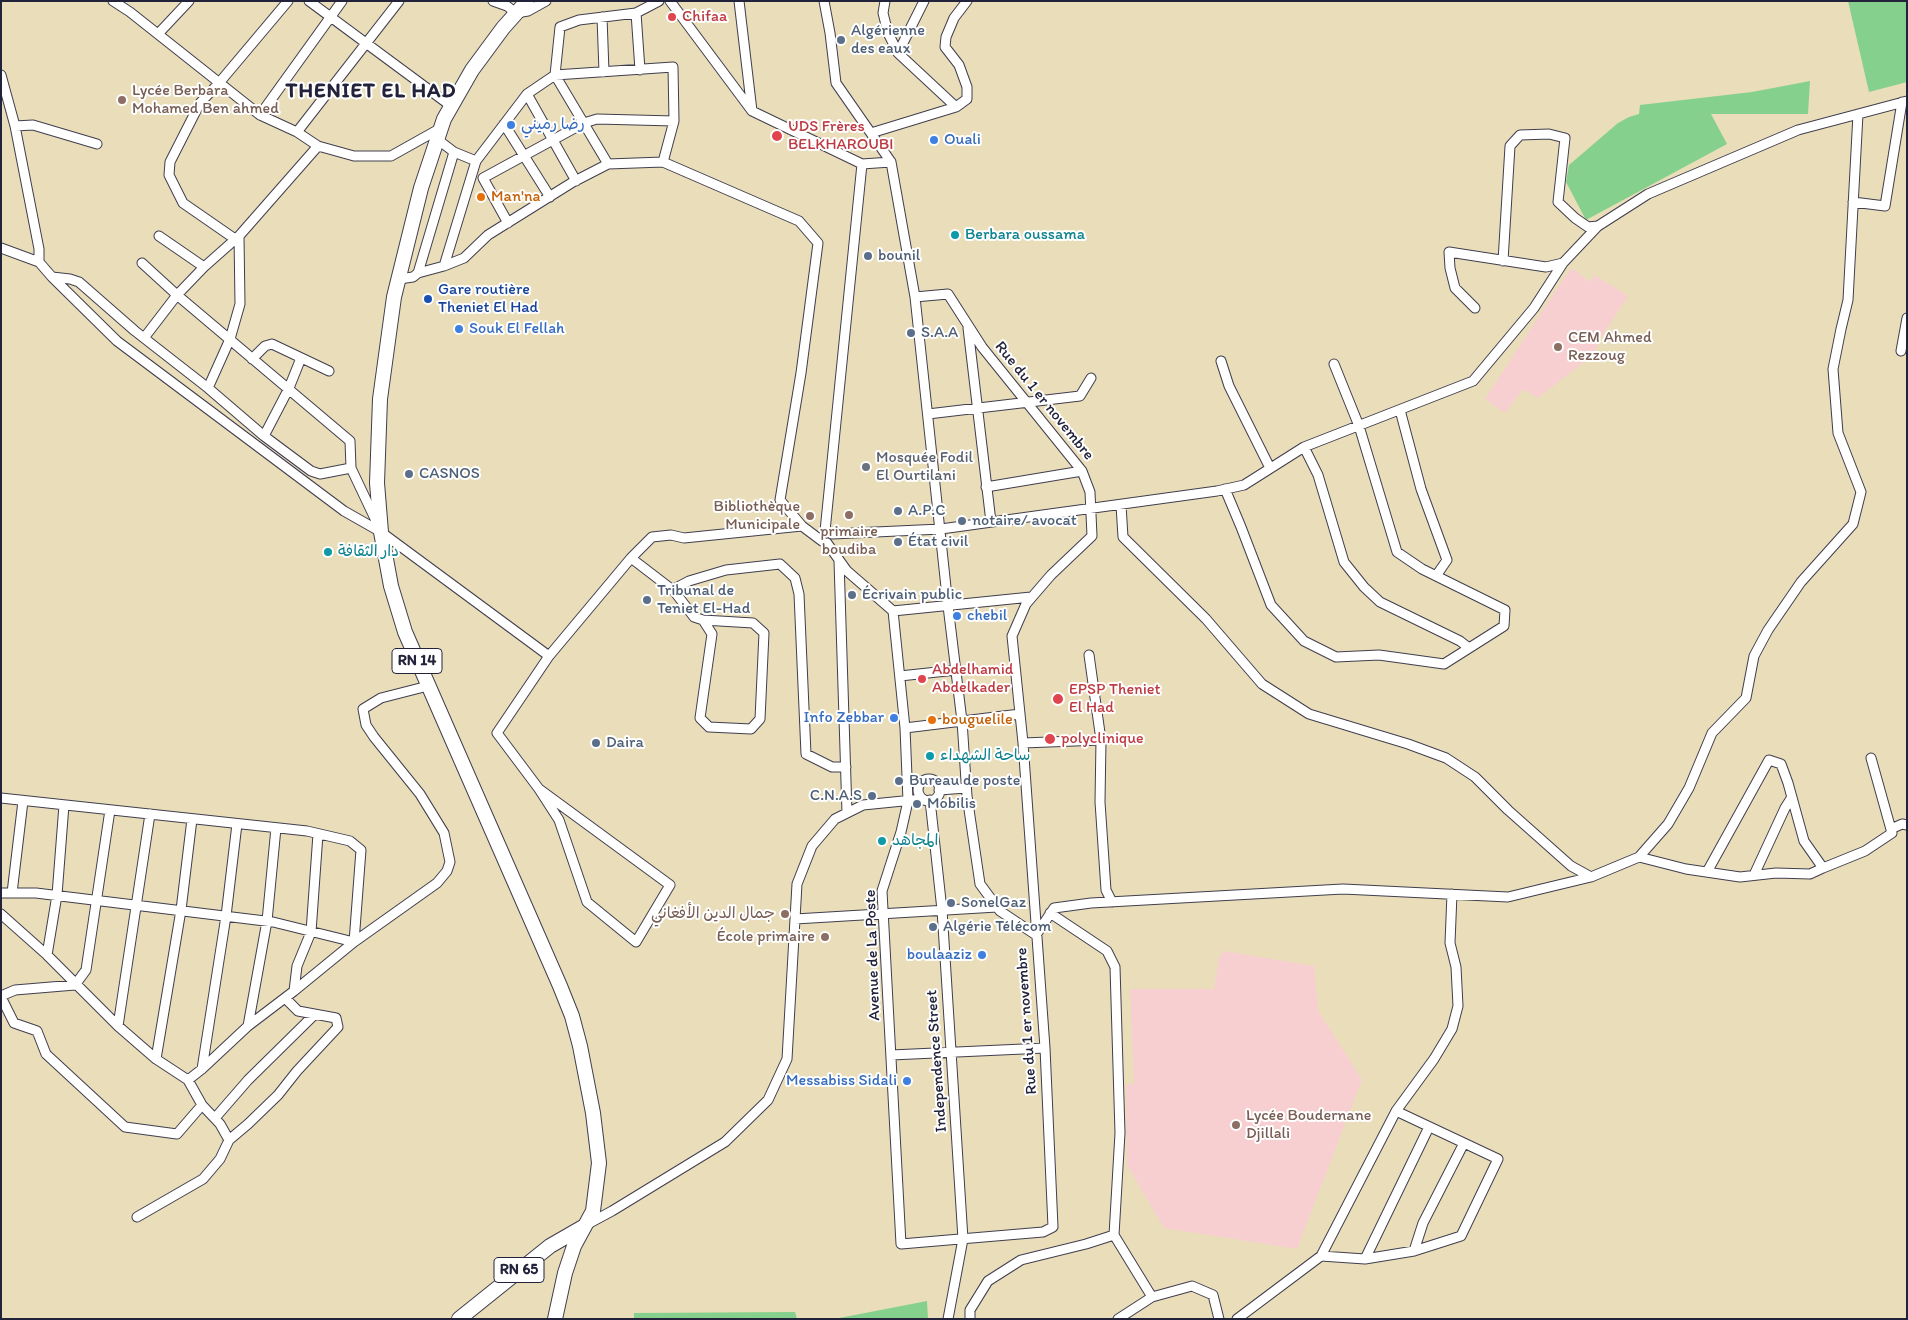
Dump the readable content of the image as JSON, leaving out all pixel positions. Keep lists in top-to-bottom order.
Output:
{
  "streets": {
    "main road": ["RN 14", "RN 65"],
    "street": ["Rue du 1 er novembre", "Avenue de La Poste", "Independence Street"]
  },
  "crossings": [
    ["Rue du 1 er novembre", "Avenue de La Poste"],
    ["RN 14", "RN 65"],
    ["Avenue de La Poste", "Independence Street"]
  ],
  "districts": ["THENIET EL HAD"],
  "places": [
    "Chifaa",
    "Algérienne des eaux",
    "Lycée Berbara Mohamed Ben ahmed",
    "رضا رميني",
    "UDS Frères BELKHAROUBI",
    "Ouali",
    "Man'na",
    "Berbara oussama",
    "bounil",
    "Gare routière Theniet El Had",
    "Souk El Fellah",
    "S.A.A",
    "CEM Ahmed Rezzoug",
    "Mosquée Fodil El Ourtilani",
    "CASNOS",
    "A.P.C",
    "primaire boudiba",
    "Bibliothèque Municipale",
    "notaire/ avocat",
    "État civil",
    "دار الثقافة",
    "Écrivain public",
    "Tribunal de Teniet El-Had",
    "chebil",
    "Abdelhamid Abdelkader",
    "EPSP Theniet El Had",
    "Info Zebbar",
    "bouguelile",
    "polyclinique",
    "Daira",
    "ساحة الشهداء",
    "Bureau de poste",
    "C.N.A.S",
    "Mobilis",
    "المجاهد",
    "SonelGaz",
    "جمال الدين الأفغاني",
    "Algérie Télécom",
    "École primaire",
    "boulaaziz",
    "Messabiss Sidali",
    "Lycée Boudernane Djillali"
  ]
}
